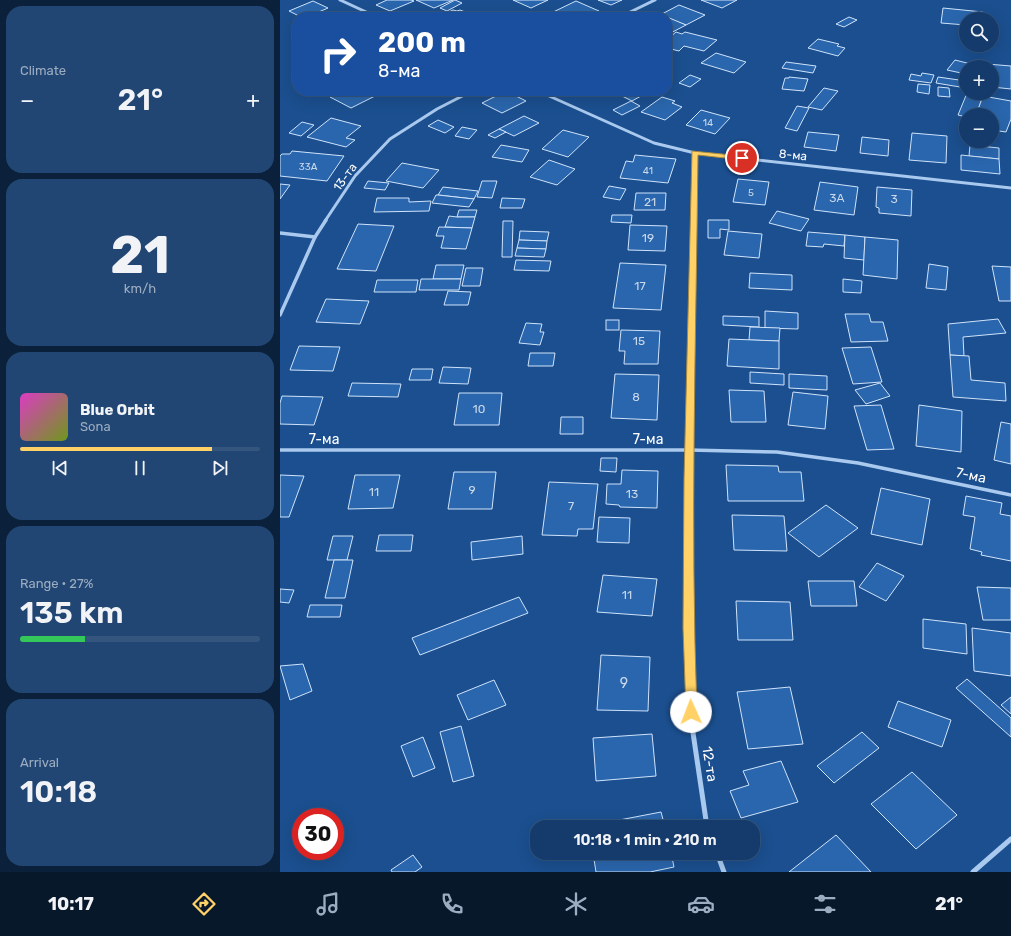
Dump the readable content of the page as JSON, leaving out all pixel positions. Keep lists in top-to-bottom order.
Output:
{
  "streets": {
    "street": [
      "8-ма",
      "13-та",
      "7-ма",
      "12-та"
    ]
  },
  "crossings": [
    ["8-ма", "12-та"],
    ["7-ма", "12-та"]
  ],
  "house_numbers": [
    "14",
    "33А",
    "41",
    "5",
    "3А",
    "3",
    "21",
    "19",
    "17",
    "15",
    "8",
    "10",
    "9",
    "11",
    "13",
    "7",
    "11",
    "9"
  ],
  "page": {
    "tile": [
      "Climate",
      ["21", "km/h"],
      ["Range · 27%", "135 km"],
      ["Arrival", "10:18"]
    ],
    "map_buttons": ["+", "−"],
    "turn": ["200 m", "8-ма"],
    "heat": ["−", "21°", "+"],
    "song": ["Blue Orbit", "Sona"],
    "limit": "30",
    "trip": "10:18 · 1 min · 210 m",
    "tabs": ["10:17", "21°"]
  }
}
